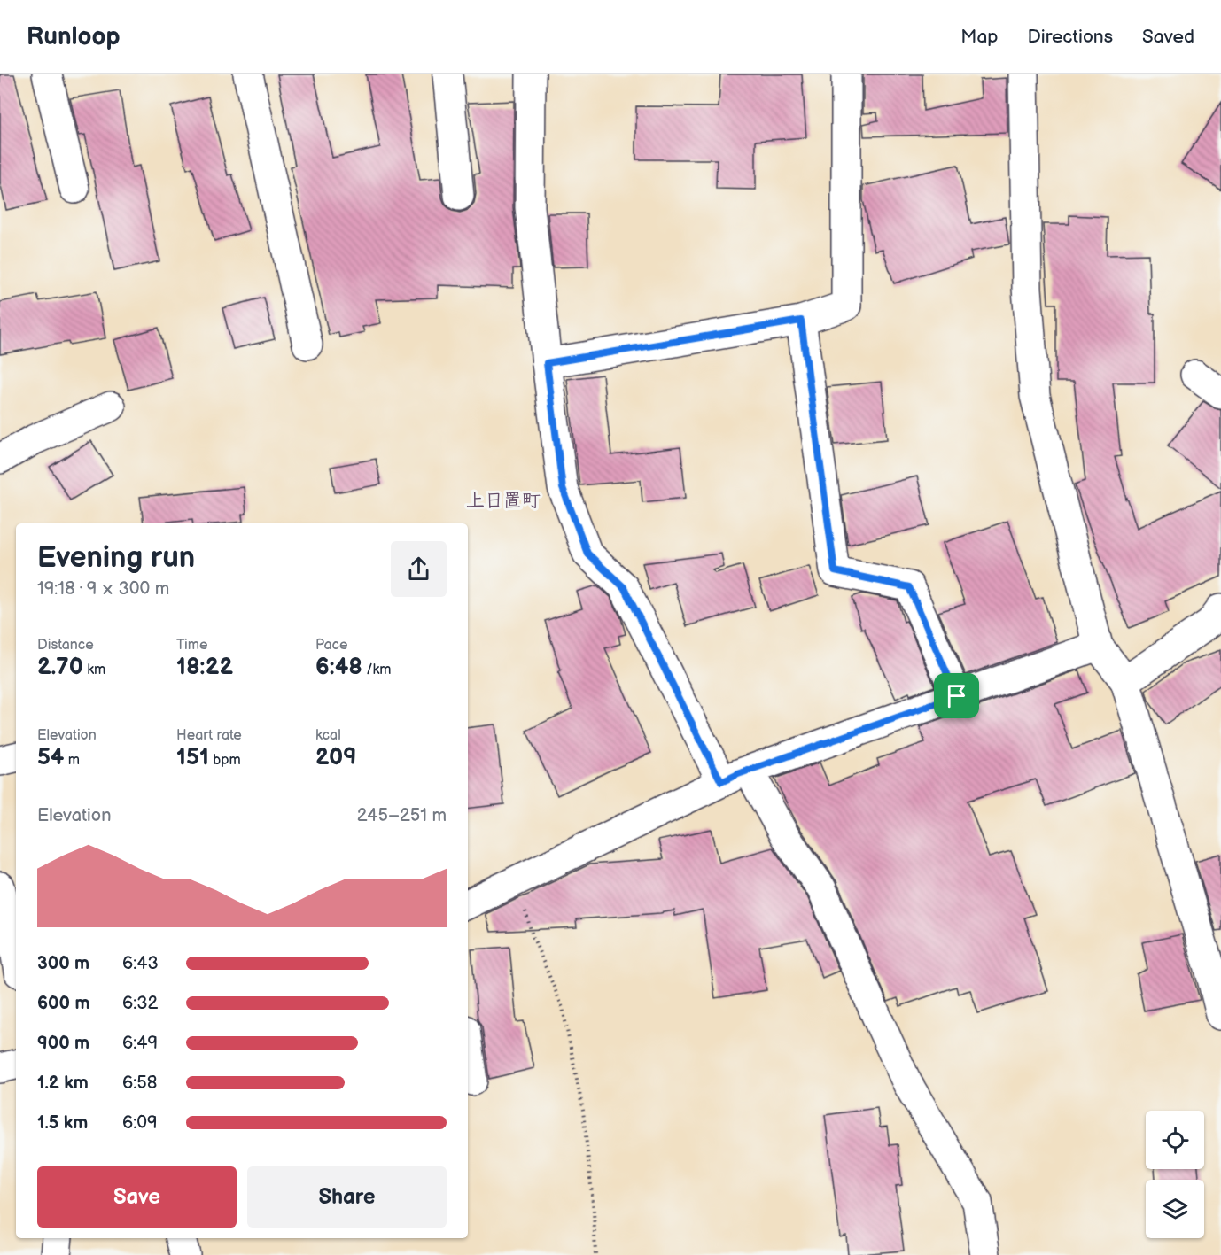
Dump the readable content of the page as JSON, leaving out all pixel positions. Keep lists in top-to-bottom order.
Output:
{
  "districts": ["上日置町"],
  "page": {
    "header": "Runloop",
    "nav": ["Map", "Directions", "Saved"],
    "heading": ["Evening run", "19:18 · 9 × 300 m"],
    "stats": [
      ["Distance", "2.70 km"],
      ["Time", "18:22"],
      ["Pace", "6:48 /km"],
      ["Elevation", "54 m"],
      ["Heart rate", "151 bpm"],
      ["kcal", "209"]
    ],
    "chart": ["Elevation", "245–251 m"],
    "list": [
      {
        "name": "300 m",
        "note": "6:43"
      },
      {
        "name": "600 m",
        "note": "6:32"
      },
      {
        "name": "900 m",
        "note": "6:49"
      },
      {
        "name": "1.2 km",
        "note": "6:58"
      },
      {
        "name": "1.5 km",
        "note": "6:09"
      }
    ],
    "buttons": ["Save", "Share"]
  }
}
